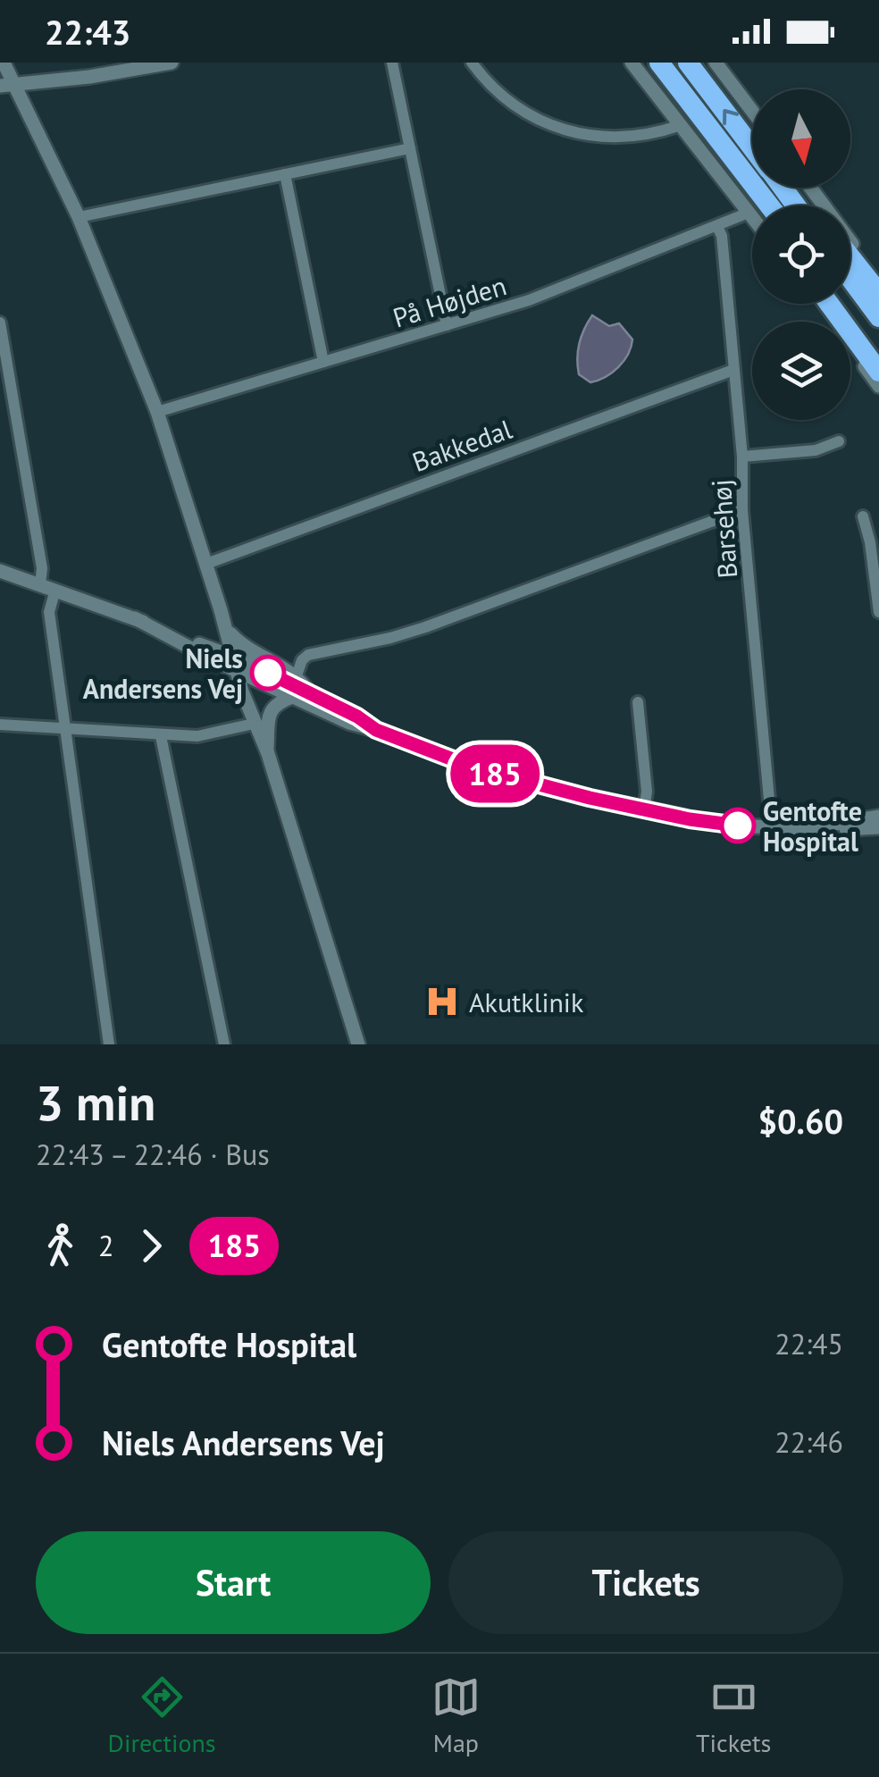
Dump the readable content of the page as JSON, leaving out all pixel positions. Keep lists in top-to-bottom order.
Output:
{
  "streets": {
    "street": ["På Højden", "Bakkedal", "Barsehøj"]
  },
  "crossings": [
    ["På Højden", "Barsehøj"],
    ["Bakkedal", "Barsehøj"]
  ],
  "places": {
    "other": ["Niels Andersens Vej", "Gentofte Hospital"],
    "hospital": ["Akutklinik"]
  },
  "lines": ["bus line 185"],
  "north": "bottom",
  "page": {
    "status": "22:43",
    "on_map": "185",
    "heading": ["3 min", "22:43 – 22:46 · Bus", "$0.60"],
    "legs": ["2", "185"],
    "list": [
      {
        "name": "Gentofte Hospital",
        "value": "22:45"
      },
      {
        "name": "Niels Andersens Vej",
        "value": "22:46"
      }
    ],
    "buttons": ["Start", "Tickets"],
    "tabs": ["Directions", "Map", "Tickets"]
  }
}
